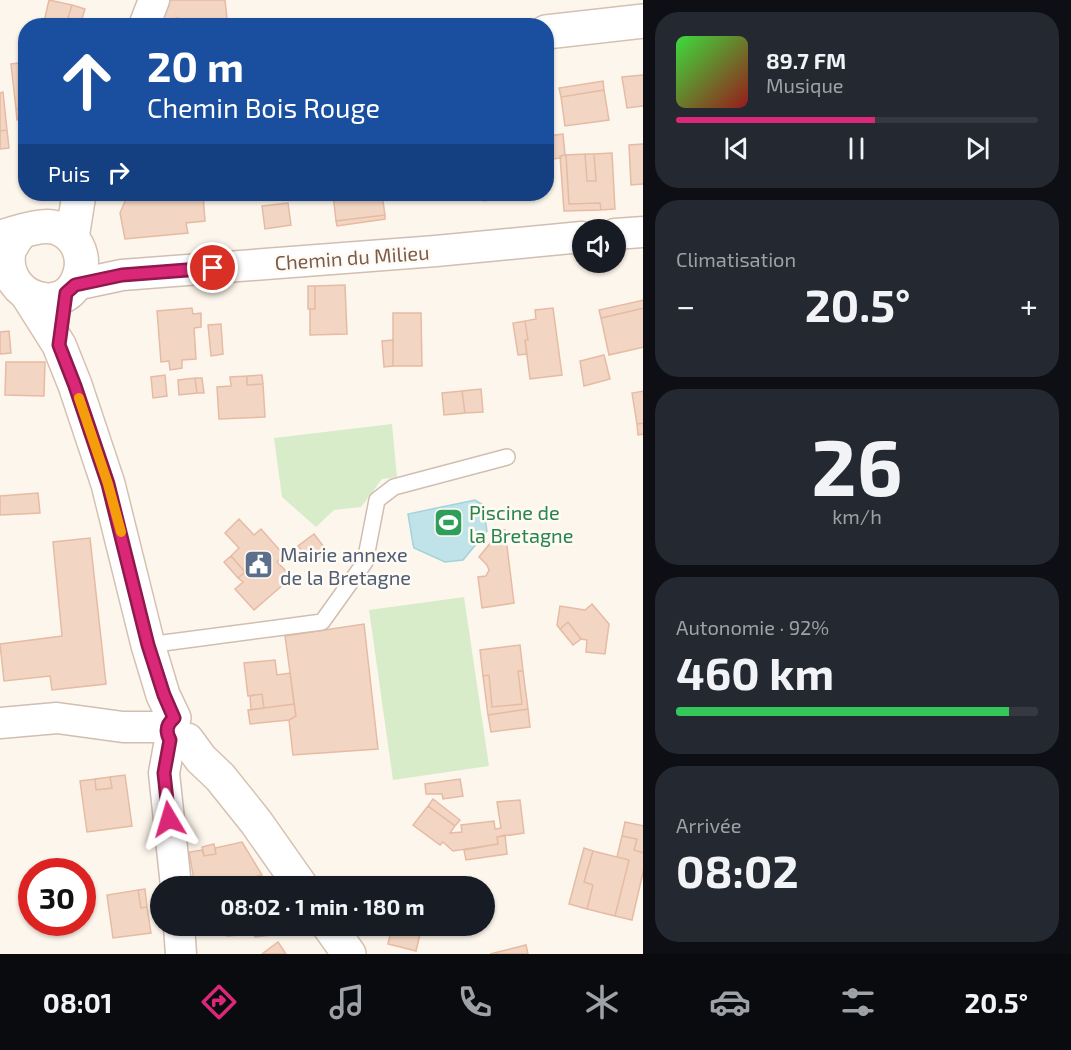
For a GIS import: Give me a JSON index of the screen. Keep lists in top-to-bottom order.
{
  "streets": {
    "street": ["Chemin du Milieu"]
  },
  "places": {
    "sports": ["Piscine de la Bretagne"],
    "public building": ["Mairie annexe de la Bretagne"]
  },
  "page": {
    "turn": ["20 m", "Chemin Bois Rouge"],
    "song": ["89.7 FM", "Musique"],
    "then": "Puis",
    "tile": [
      "Climatisation",
      ["26", "km/h"],
      ["Autonomie · 92%", "460 km"],
      ["Arrivée", "08:02"]
    ],
    "heat": ["−", "20.5°", "+"],
    "limit": "30",
    "trip": "08:02 · 1 min · 180 m",
    "tabs": ["08:01", "20.5°"]
  }
}
